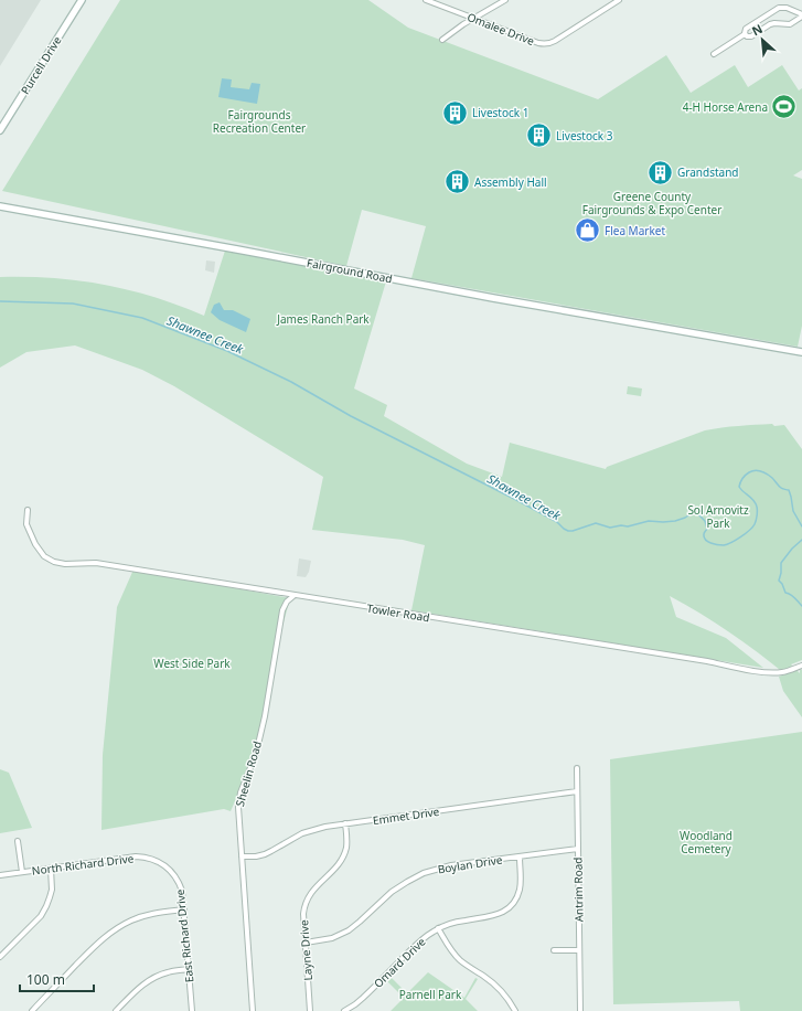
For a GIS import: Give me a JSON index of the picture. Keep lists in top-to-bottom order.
{
  "streets": {
    "street": [
      "Omalee Drive",
      "Purcell Drive",
      "Fairground Road",
      "Towler Road",
      "Sheelin Road",
      "Emmet Drive",
      "North Richard Drive",
      "Boylan Drive",
      "Antrim Road",
      "East Richard Drive",
      "Layne Drive",
      "Omard Drive"
    ]
  },
  "crossings": [
    ["Towler Road", "Sheelin Road"],
    ["Sheelin Road", "Emmet Drive"],
    ["Emmet Drive", "Antrim Road"],
    ["Emmet Drive", "Layne Drive"],
    ["North Richard Drive", "East Richard Drive"],
    ["Boylan Drive", "Antrim Road"],
    ["Boylan Drive", "Layne Drive"],
    ["Boylan Drive", "Omard Drive"]
  ],
  "water": ["Shawnee Creek"],
  "parks": [
    "Fairgrounds Recreation Center",
    "Greene County Fairgrounds & Expo Center",
    "James Ranch Park",
    "Sol Arnovitz Park",
    "West Side Park",
    "Woodland Cemetery",
    "Parnell Park"
  ],
  "places": {
    "sports": ["4-H Horse Arena"],
    "building": [
      "Livestock 1",
      "Livestock 3",
      "Grandstand",
      "Assembly Hall"
    ],
    "shop": ["Flea Market"]
  },
  "scale_bar": "100 m",
  "north": "top left"
}
